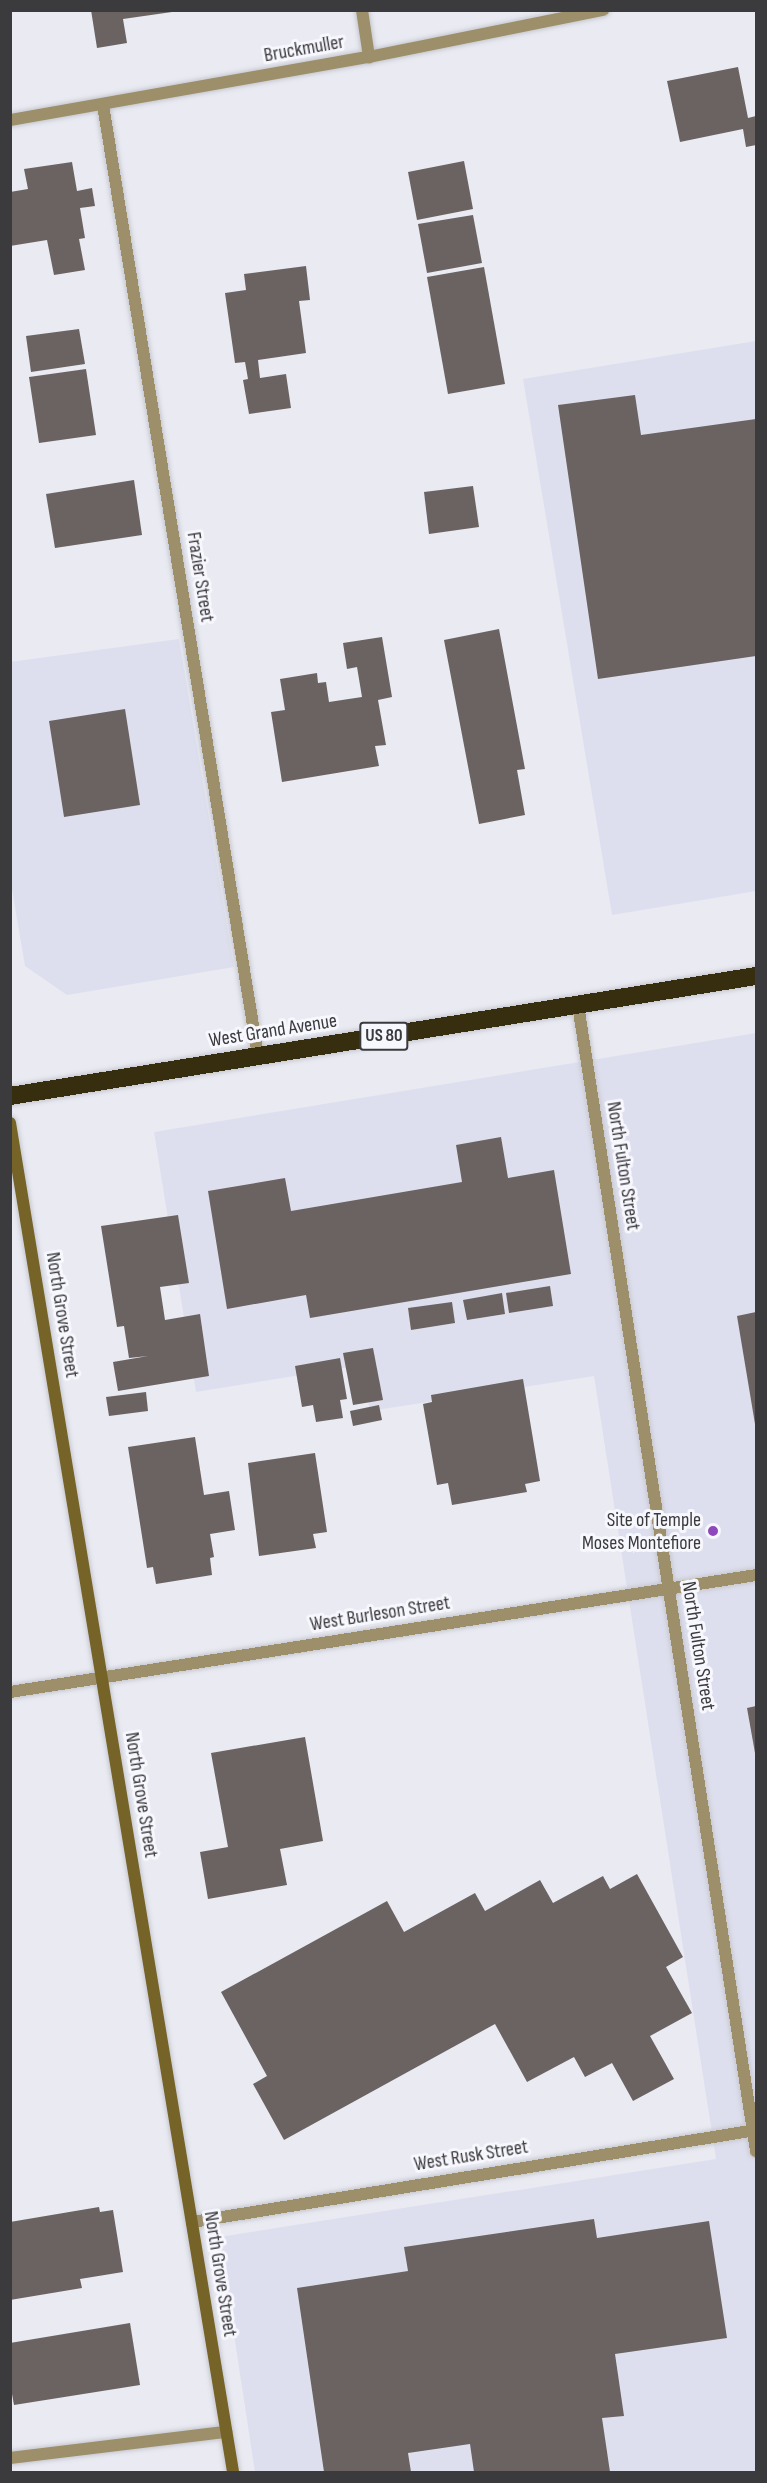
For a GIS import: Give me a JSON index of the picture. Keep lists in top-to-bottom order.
{
  "streets": {
    "highway": ["West Grand Avenue", "US 80"],
    "main road": ["North Grove Street"],
    "street": [
      "Bruckmuller",
      "Frazier Street",
      "North Fulton Street",
      "West Burleson Street",
      "West Rusk Street"
    ]
  },
  "crossings": [
    ["Bruckmuller", "Frazier Street"],
    ["Frazier Street", "West Grand Avenue"],
    ["West Grand Avenue", "North Fulton Street"],
    ["North Fulton Street", "West Burleson Street"],
    ["North Fulton Street", "West Rusk Street"],
    ["North Grove Street", "West Burleson Street"],
    ["North Grove Street", "West Rusk Street"]
  ],
  "places": ["Site of Temple Moses Montefiore"]
}
